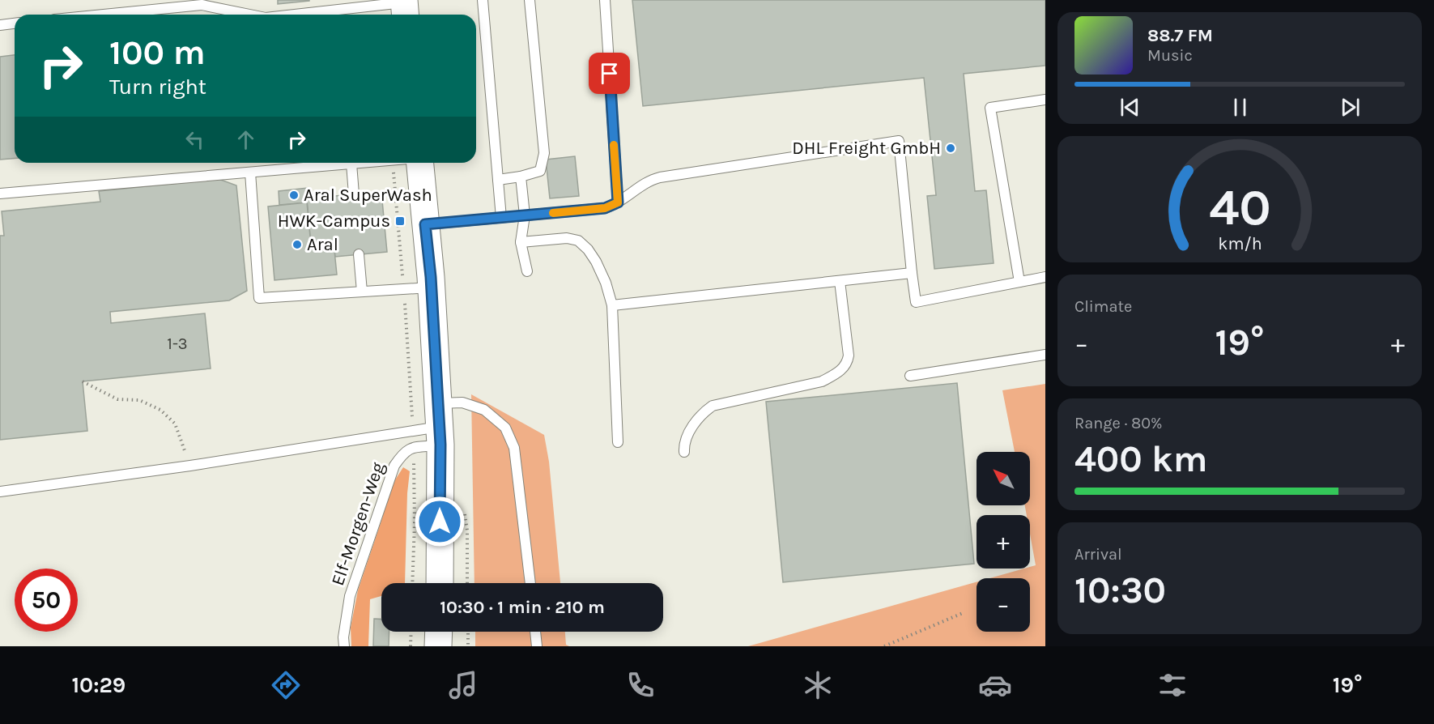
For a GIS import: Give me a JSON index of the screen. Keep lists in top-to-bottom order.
{
  "streets": {
    "lane": ["Elf-Morgen-Weg"]
  },
  "places": {
    "other": ["DHL Freight GmbH", "Aral SuperWash", "Aral"],
    "transit": ["HWK-Campus"]
  },
  "house_numbers": ["1-3"],
  "north": "top left",
  "page": {
    "turn": ["100 m", "Turn right"],
    "song": ["88.7 FM", "Music"],
    "tile": [
      "Climate",
      ["Range · 80%", "400 km"],
      ["Arrival", "10:30"]
    ],
    "heat": ["−", "19°", "+"],
    "map_buttons": ["+", "−"],
    "limit": "50",
    "trip": "10:30 · 1 min · 210 m",
    "tabs": ["10:29", "19°"],
    "gauge": ["40", "km/h"]
  }
}
